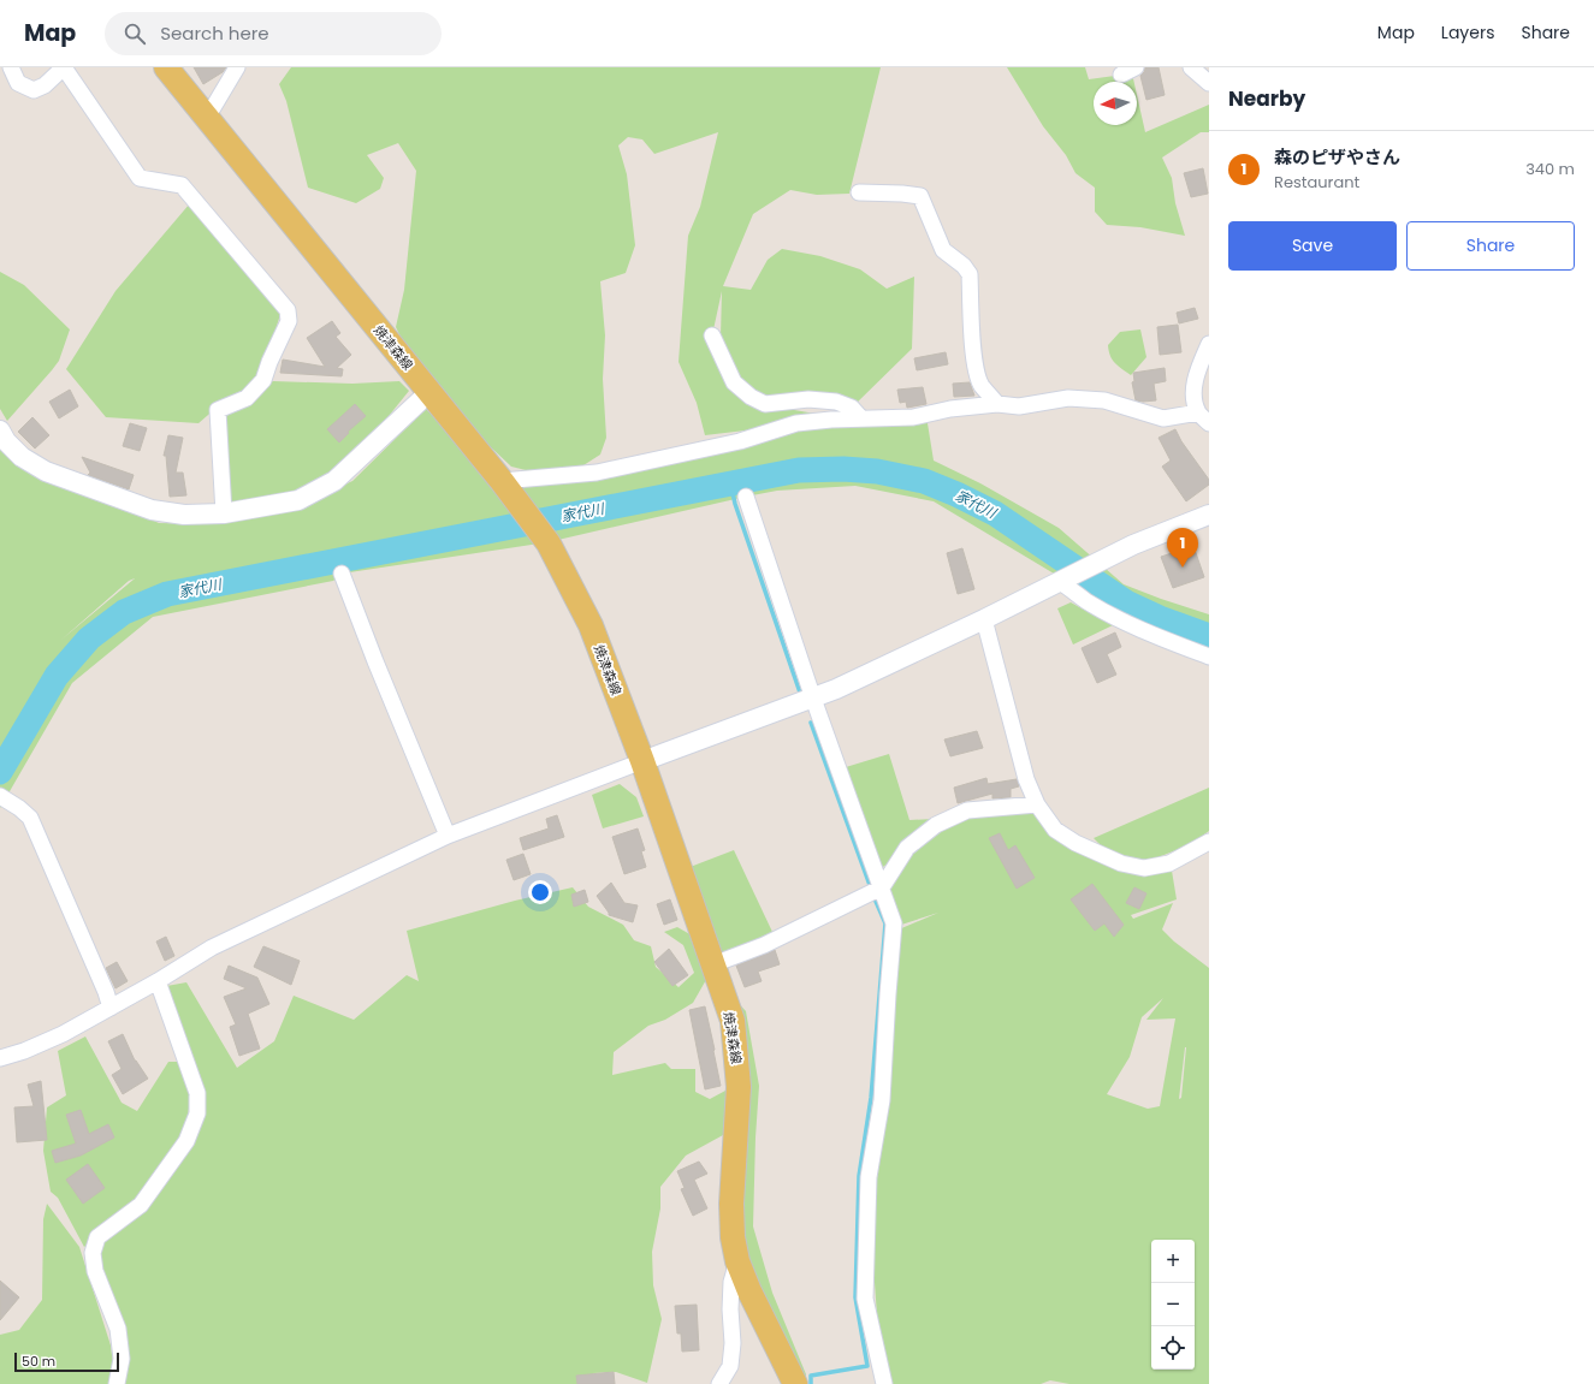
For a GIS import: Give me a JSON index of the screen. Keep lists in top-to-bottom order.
{
  "streets": {
    "main road": ["焼津森線"]
  },
  "water": ["家代川"],
  "scale_bar": "50 m",
  "north": "left",
  "page": {
    "header": "Map",
    "search": "Search here",
    "nav": ["Map", "Layers", "Share"],
    "heading": "Nearby",
    "list": [
      {
        "mark": "1",
        "name": "森のピザやさん",
        "note": "Restaurant",
        "value": "340 m"
      }
    ],
    "buttons": ["Save", "Share"],
    "pins": "1",
    "map_buttons": ["+", "−"],
    "scale": "50 m"
  }
}
